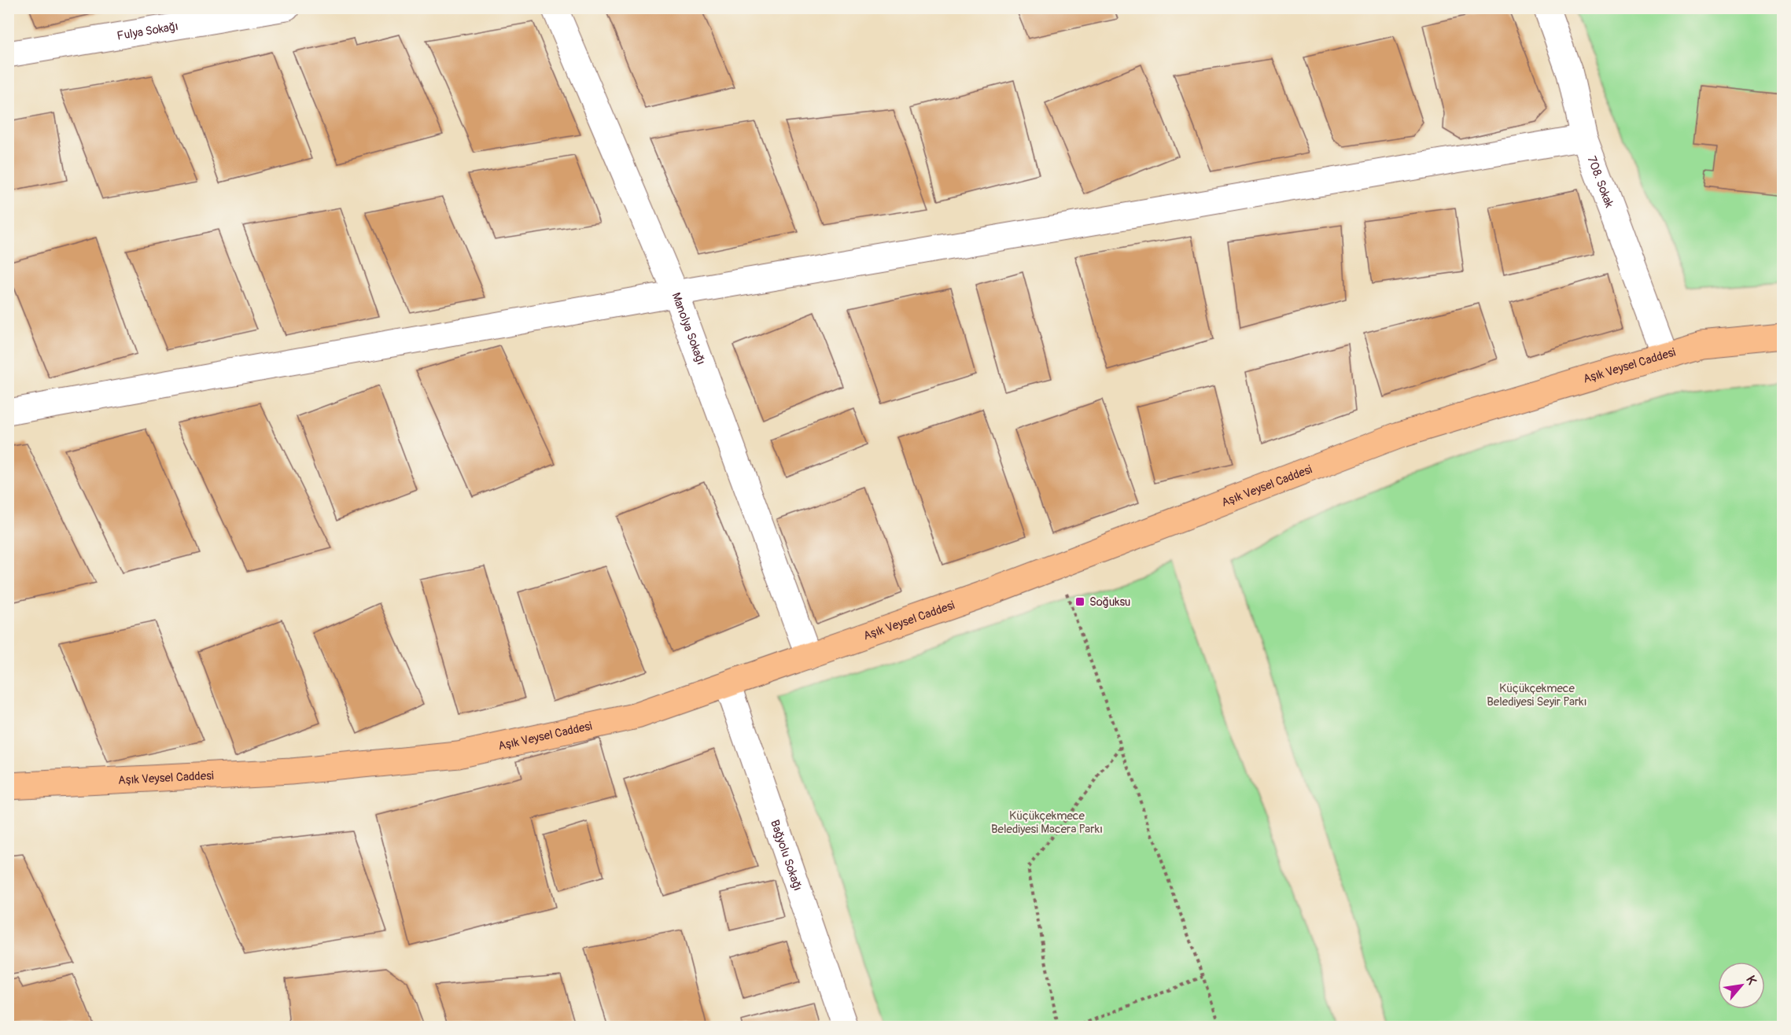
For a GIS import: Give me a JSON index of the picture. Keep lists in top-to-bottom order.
{
  "streets": {
    "main road": ["Aşık Veysel Caddesi"],
    "street": [
      "Fulya Sokağı",
      "708. Sokak",
      "Manolya Sokağı",
      "Bağyolu Sokağı"
    ]
  },
  "crossings": [
    ["708. Sokak", "Aşık Veysel Caddesi"],
    ["Manolya Sokağı", "Aşık Veysel Caddesi"],
    ["Aşık Veysel Caddesi", "Bağyolu Sokağı"]
  ],
  "parks": ["Küçükçekmece Belediyesi Seyir Parkı", "Küçükçekmece Belediyesi Macera Parkı"],
  "places": {
    "transit": ["Soğuksu"]
  },
  "north": "top right"
}
